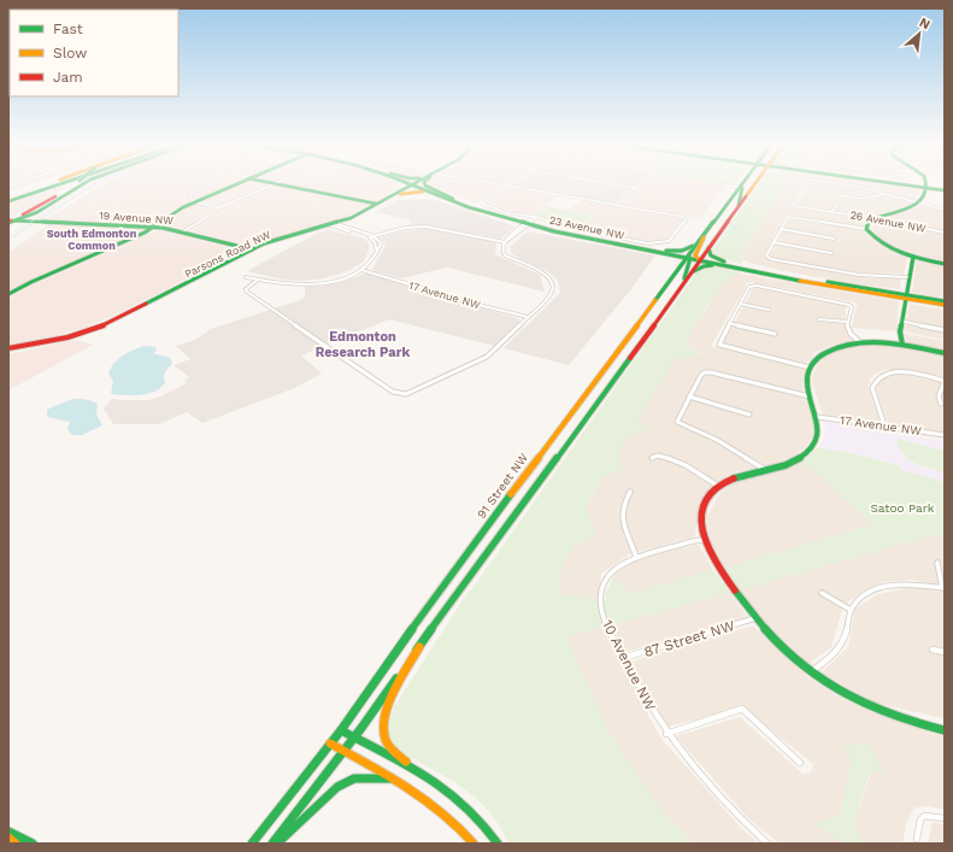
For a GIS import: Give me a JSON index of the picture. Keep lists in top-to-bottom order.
{
  "streets": {
    "main road": [
      "19 Avenue NW",
      "23 Avenue NW",
      "Parsons Road NW",
      "91 Street NW"
    ],
    "street": [
      "26 Avenue NW",
      "17 Avenue NW",
      "87 Street NW",
      "10 Avenue NW"
    ]
  },
  "crossings": [
    ["19 Avenue NW", "Parsons Road NW"],
    ["23 Avenue NW", "Parsons Road NW"],
    ["23 Avenue NW", "91 Street NW"],
    ["87 Street NW", "10 Avenue NW"]
  ],
  "districts": ["South Edmonton Common", "Edmonton Research Park"],
  "parks": ["Satoo Park"],
  "legend": ["Fast", "Slow", "Jam"],
  "north": "top right"
}
